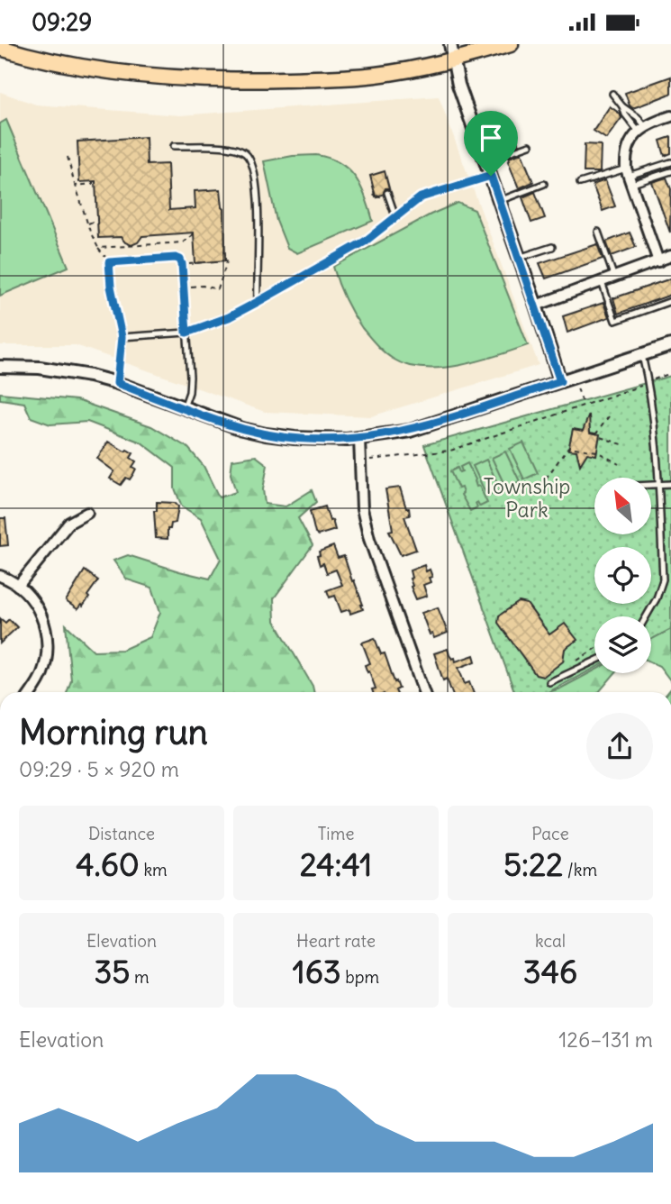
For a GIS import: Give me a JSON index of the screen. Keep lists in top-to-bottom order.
{
  "parks": ["Township Park"],
  "north": "top left",
  "page": {
    "status": "09:29",
    "heading": ["Morning run", "09:29 · 5 × 920 m"],
    "stats": [
      ["Distance", "4.60 km"],
      ["Time", "24:41"],
      ["Pace", "5:22 /km"],
      ["Elevation", "35 m"],
      ["Heart rate", "163 bpm"],
      ["kcal", "346"]
    ],
    "chart": ["Elevation", "126–131 m"]
  }
}
